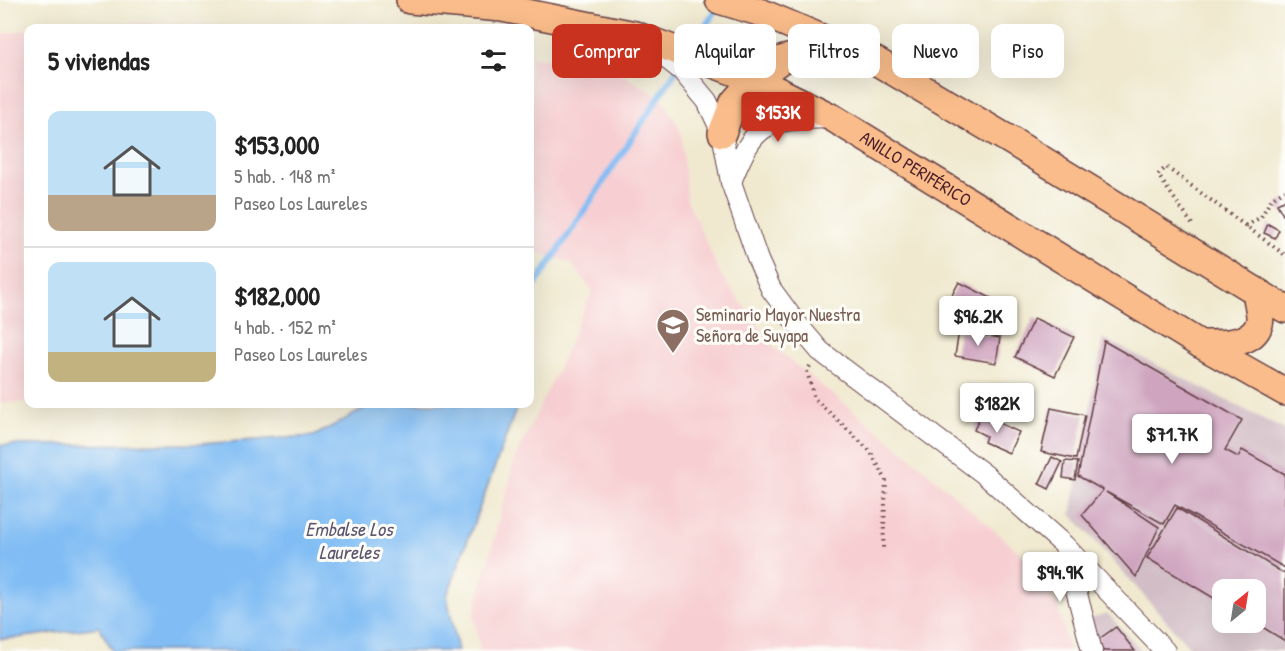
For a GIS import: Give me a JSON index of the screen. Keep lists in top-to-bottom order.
{
  "streets": {
    "highway": ["ANILLO PERIFÉRICO"]
  },
  "water": ["Embalse Los Laureles"],
  "places": {
    "school or university": ["Seminario Mayor Nuestra Señora de Suyapa"]
  },
  "north": "top right",
  "page": {
    "chip": [
      "Comprar",
      "Alquilar",
      "Filtros",
      "Nuevo",
      "Piso"
    ],
    "heading": "5 viviendas",
    "price": [
      "$153K",
      "$96.2K",
      "$182K",
      "$71.7K",
      "$94.9K"
    ],
    "list": [
      {
        "name": "$153,000",
        "note": "5 hab. · 148 m² · Paseo Los Laureles"
      },
      {
        "name": "$182,000",
        "note": "4 hab. · 152 m² · Paseo Los Laureles"
      }
    ]
  }
}
